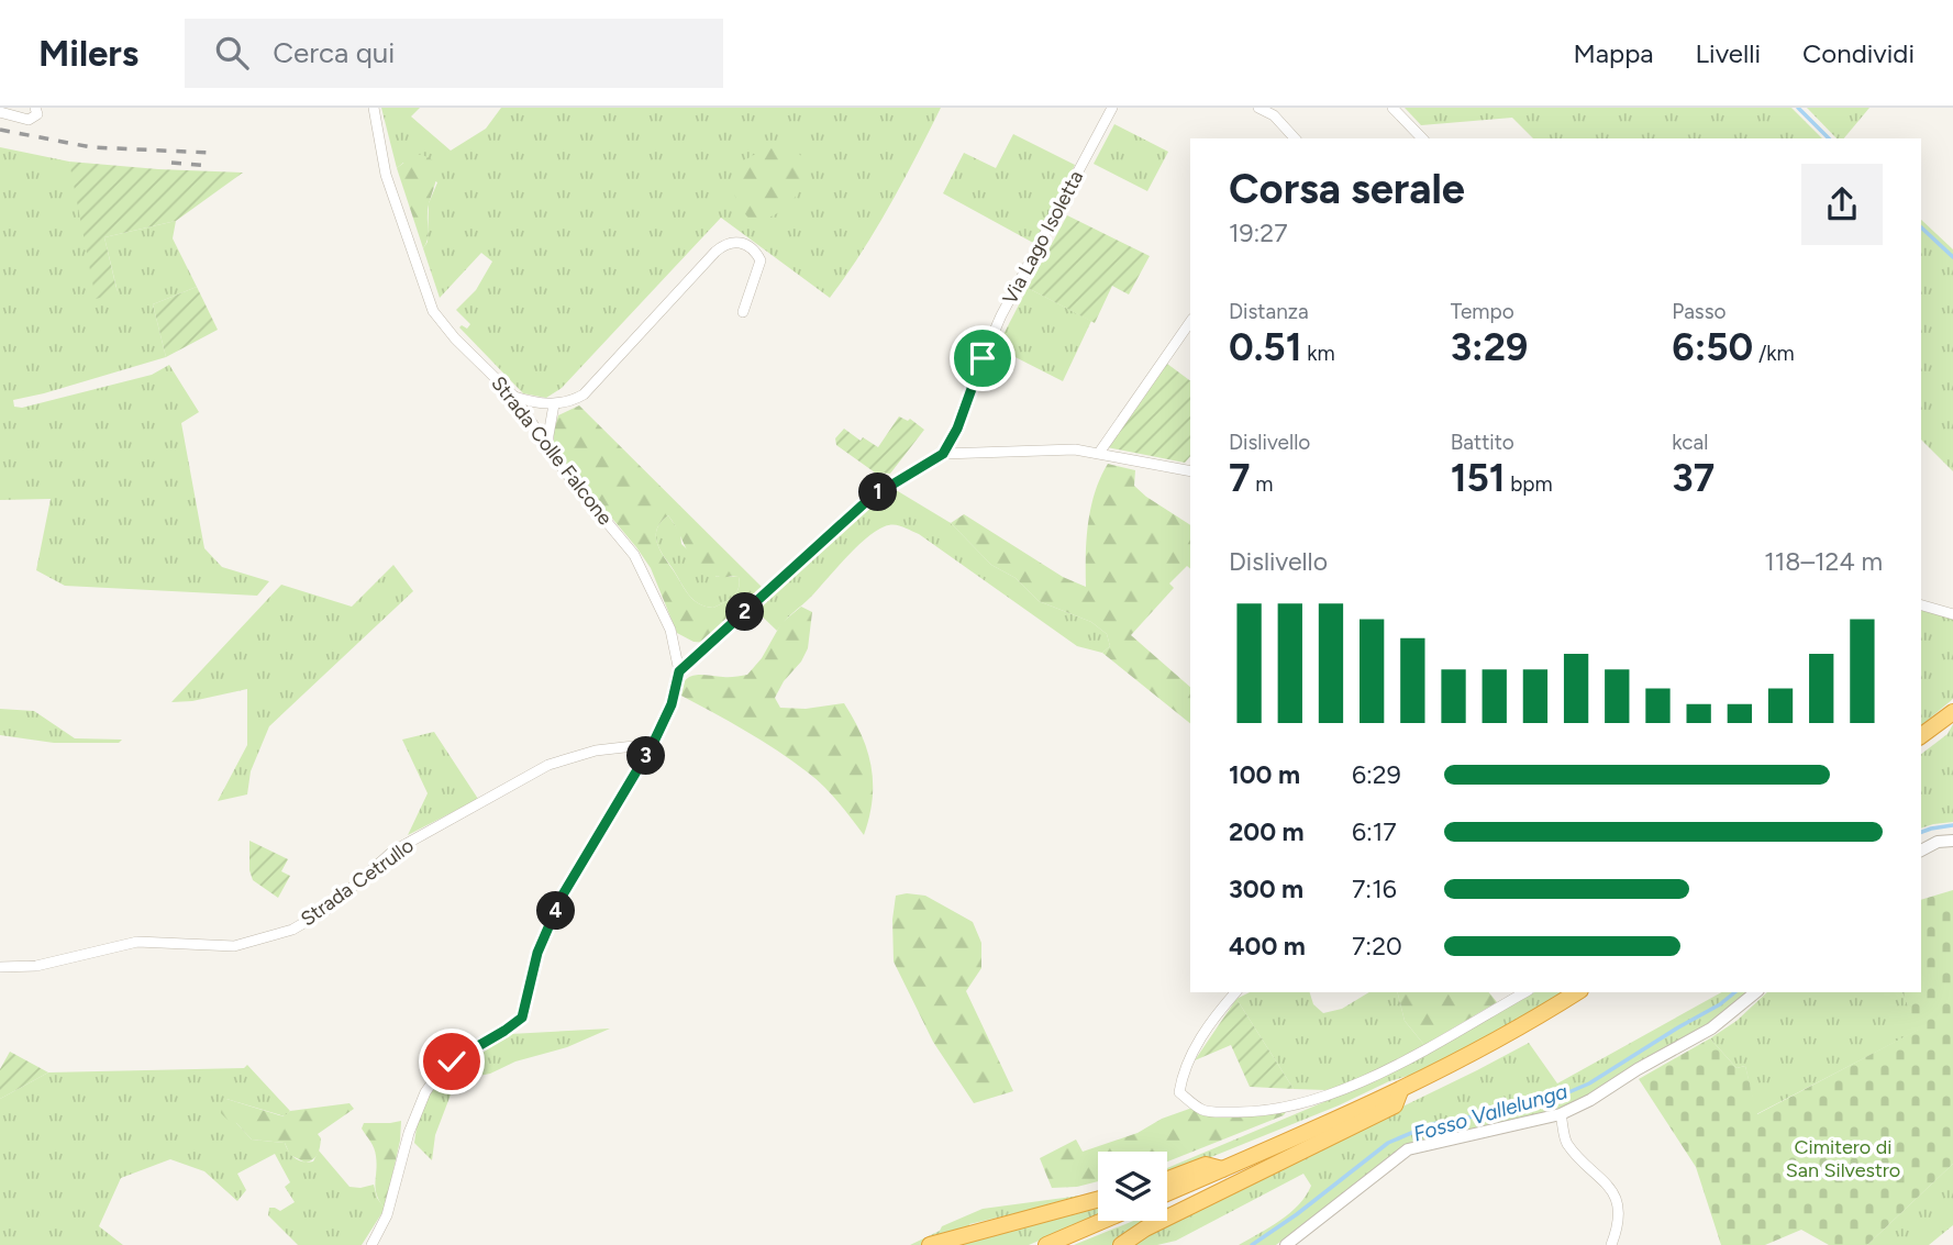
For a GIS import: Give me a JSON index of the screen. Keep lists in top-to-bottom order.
{
  "streets": {
    "street": ["Via Lago Isoletta", "Strada Colle Falcone", "Strada Cetrullo"]
  },
  "water": ["Fosso Vallelunga"],
  "parks": ["Cimitero di San Silvestro"],
  "page": {
    "header": "Milers",
    "search": "Cerca qui",
    "nav": ["Mappa", "Livelli", "Condividi"],
    "heading": ["Corsa serale", "19:27"],
    "stats": [
      ["Distanza", "0.51 km"],
      ["Tempo", "3:29"],
      ["Passo", "6:50 /km"],
      ["Dislivello", "7 m"],
      ["Battito", "151 bpm"],
      ["kcal", "37"]
    ],
    "pins": [
      "1",
      "2",
      "3",
      "4"
    ],
    "chart": ["Dislivello", "118–124 m"],
    "list": [
      {
        "name": "100 m",
        "note": "6:29"
      },
      {
        "name": "200 m",
        "note": "6:17"
      },
      {
        "name": "300 m",
        "note": "7:16"
      },
      {
        "name": "400 m",
        "note": "7:20"
      }
    ]
  }
}
